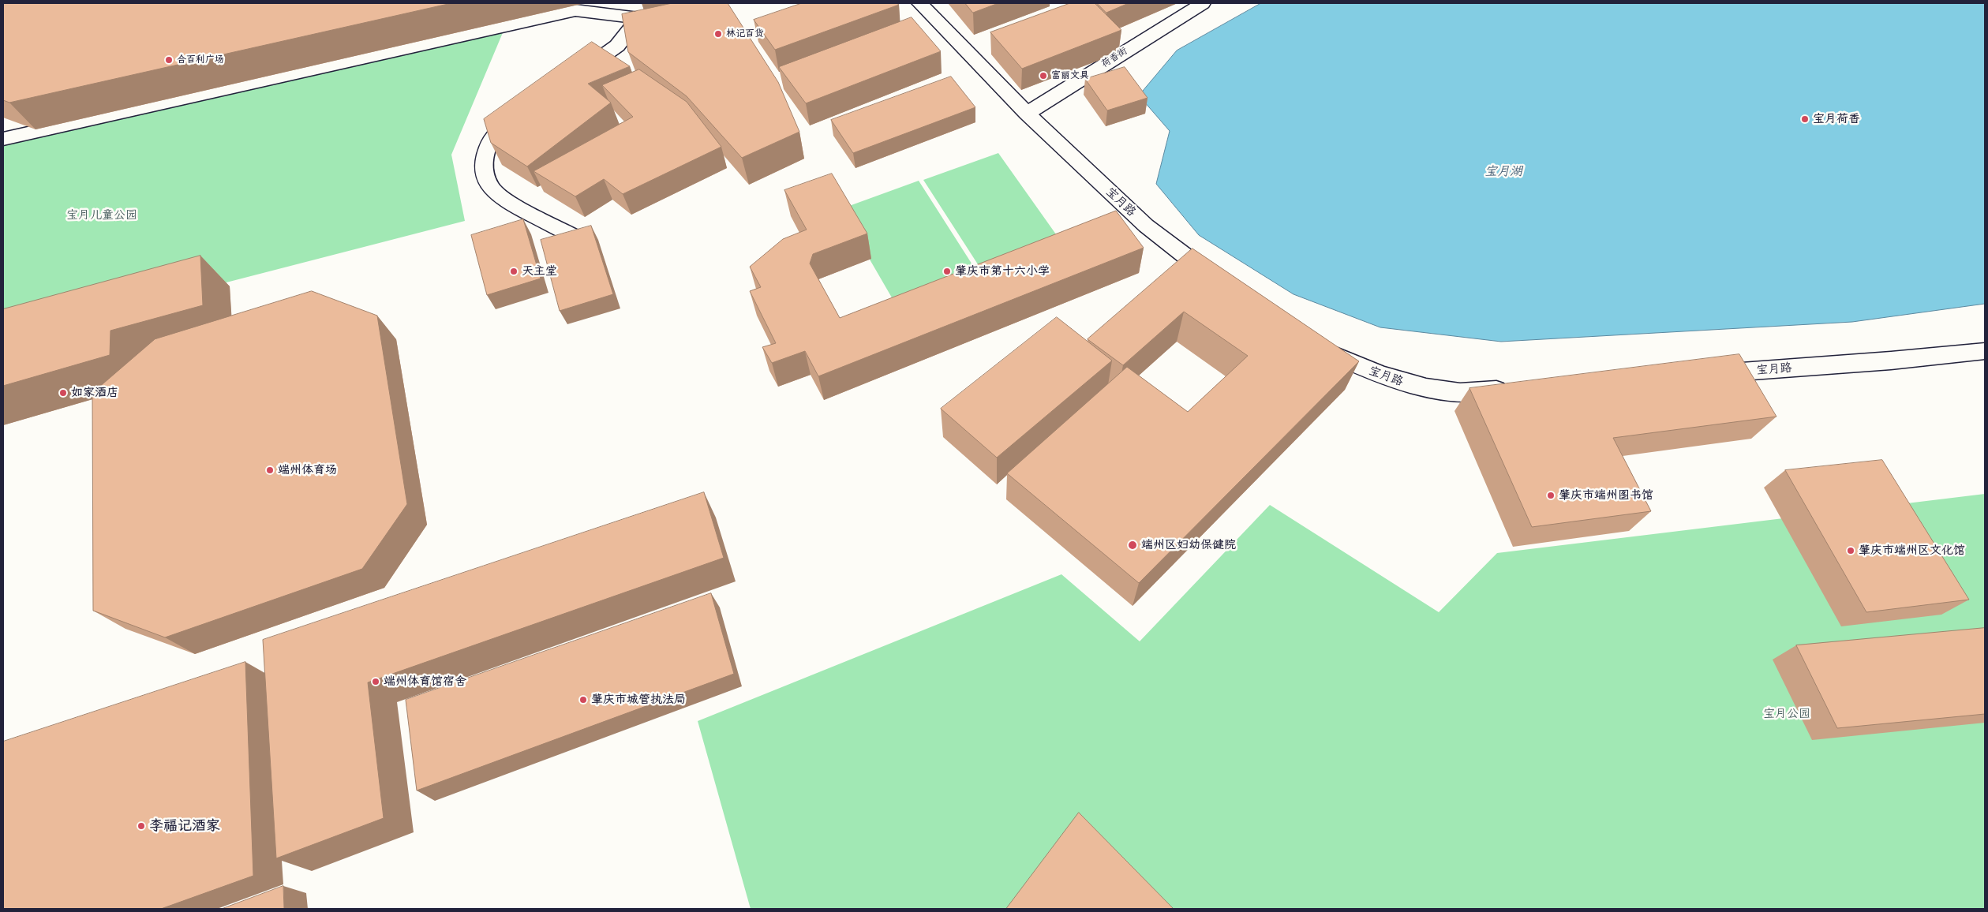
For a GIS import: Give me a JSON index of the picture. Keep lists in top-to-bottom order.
{
  "streets": {
    "street": ["荷香街", "宝月路"]
  },
  "crossings": [
    ["荷香街", "宝月路"]
  ],
  "water": ["宝月湖"],
  "parks": ["宝月儿童公园", "宝月公园"],
  "places": [
    "林记百货",
    "合百利广场",
    "富丽文具",
    "宝月荷香",
    "天主堂",
    "肇庆市第十六小学",
    "如家酒店",
    "端州体育场",
    "肇庆市端州图书馆",
    "端州区妇幼保健院",
    "肇庆市端州区文化馆",
    "端州体育馆宿舍",
    "肇庆市城管执法局",
    "李福记酒家"
  ]
}
